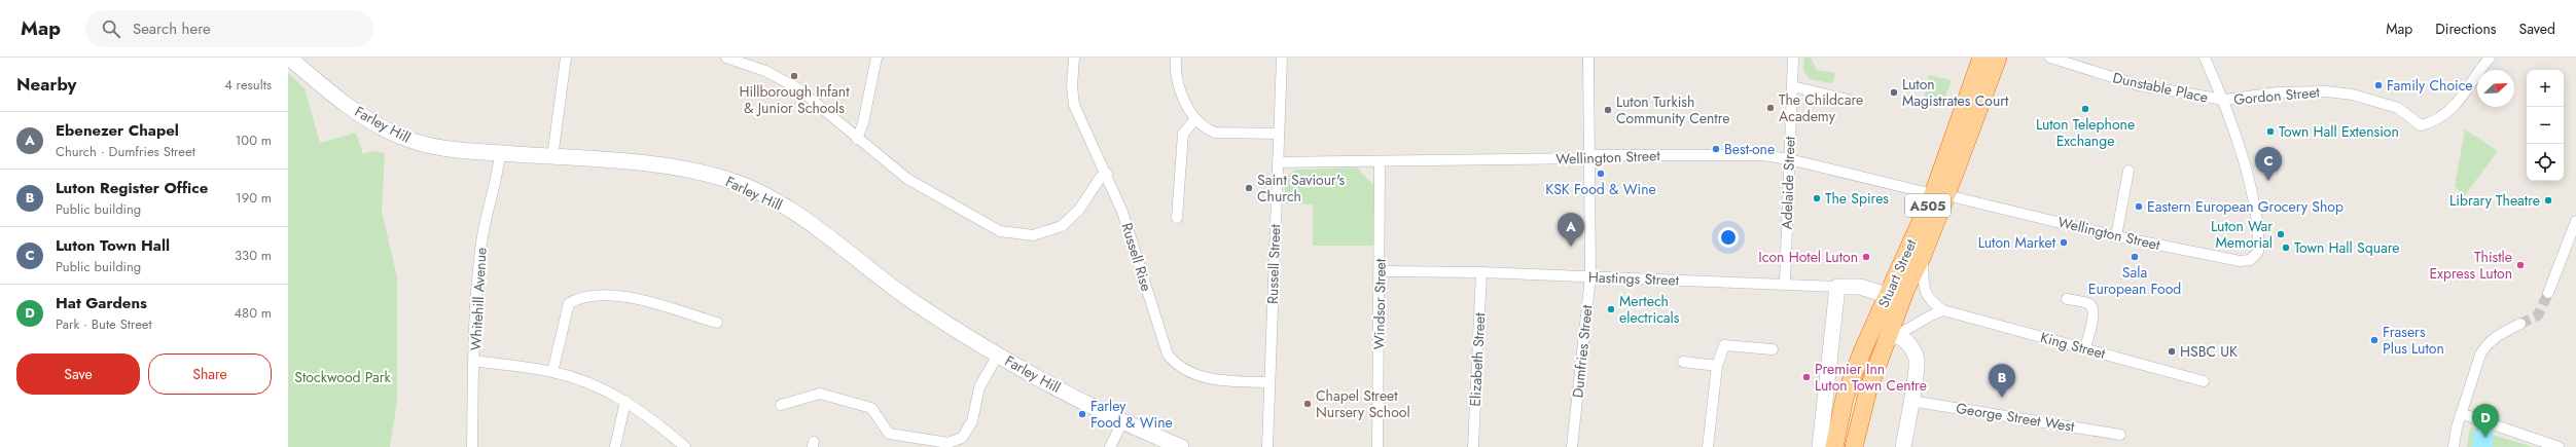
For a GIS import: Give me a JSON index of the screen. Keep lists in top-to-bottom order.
{
  "streets": {
    "highway": ["A505", "Stuart Street"],
    "main road": ["Farley Hill", "Hastings Street"],
    "street": [
      "Dunstable Place",
      "Gordon Street",
      "Wellington Street",
      "Adelaide Street",
      "Russell Rise",
      "Russell Street",
      "Whitehill Avenue",
      "Windsor Street",
      "King Street",
      "Dumfries Street",
      "Elizabeth Street",
      "George Street West"
    ]
  },
  "crossings": [
    ["Dunstable Place", "Gordon Street"],
    ["Dunstable Place", "Wellington Street"],
    ["Gordon Street", "Wellington Street"],
    ["Farley Hill", "Whitehill Avenue"],
    ["Wellington Street", "Adelaide Street"],
    ["Wellington Street", "Russell Street"],
    ["Wellington Street", "Stuart Street"],
    ["Wellington Street", "Windsor Street"],
    ["Wellington Street", "Dumfries Street"],
    ["Adelaide Street", "Hastings Street"],
    ["A505", "Stuart Street"],
    ["Russell Rise", "Russell Street"],
    ["Stuart Street", "Hastings Street"],
    ["Hastings Street", "Windsor Street"],
    ["Hastings Street", "Dumfries Street"],
    ["Hastings Street", "Elizabeth Street"]
  ],
  "parks": ["Stockwood Park"],
  "places": [
    "Hillborough Infant & Junior Schools",
    "Family Choice",
    "Luton Magistrates Court",
    "The Childcare Academy",
    "Luton Telephone Exchange",
    "Luton Turkish Community Centre",
    "Town Hall Extension",
    "Best-one",
    "KSK Food & Wine",
    "Saint Saviour's Church",
    "The Spires",
    "Library Theatre",
    "Eastern European Grocery Shop",
    "Luton War Memorial",
    "Luton Market",
    "Town Hall Square",
    "Icon Hotel Luton",
    "Sala European Food",
    "Thistle Express Luton",
    "Mertech electricals",
    "Frasers Plus Luton",
    "HSBC UK",
    "Premier Inn Luton Town Centre",
    "Chapel Street Nursery School",
    "Farley Food & Wine"
  ],
  "north": "top right",
  "page": {
    "header": "Map",
    "search": "Search here",
    "nav": ["Map", "Directions", "Saved"],
    "heading": ["Nearby", "4 results"],
    "map_buttons": ["+", "−"],
    "list": [
      {
        "mark": "A",
        "name": "Ebenezer Chapel",
        "note": "Church · Dumfries Street",
        "value": "100 m"
      },
      {
        "mark": "B",
        "name": "Luton Register Office",
        "note": "Public building",
        "value": "190 m"
      },
      {
        "mark": "C",
        "name": "Luton Town Hall",
        "note": "Public building",
        "value": "330 m"
      },
      {
        "mark": "D",
        "name": "Hat Gardens",
        "note": "Park · Bute Street",
        "value": "480 m"
      }
    ],
    "pins": [
      "C",
      "A",
      "B",
      "D"
    ],
    "buttons": ["Save", "Share"]
  }
}
